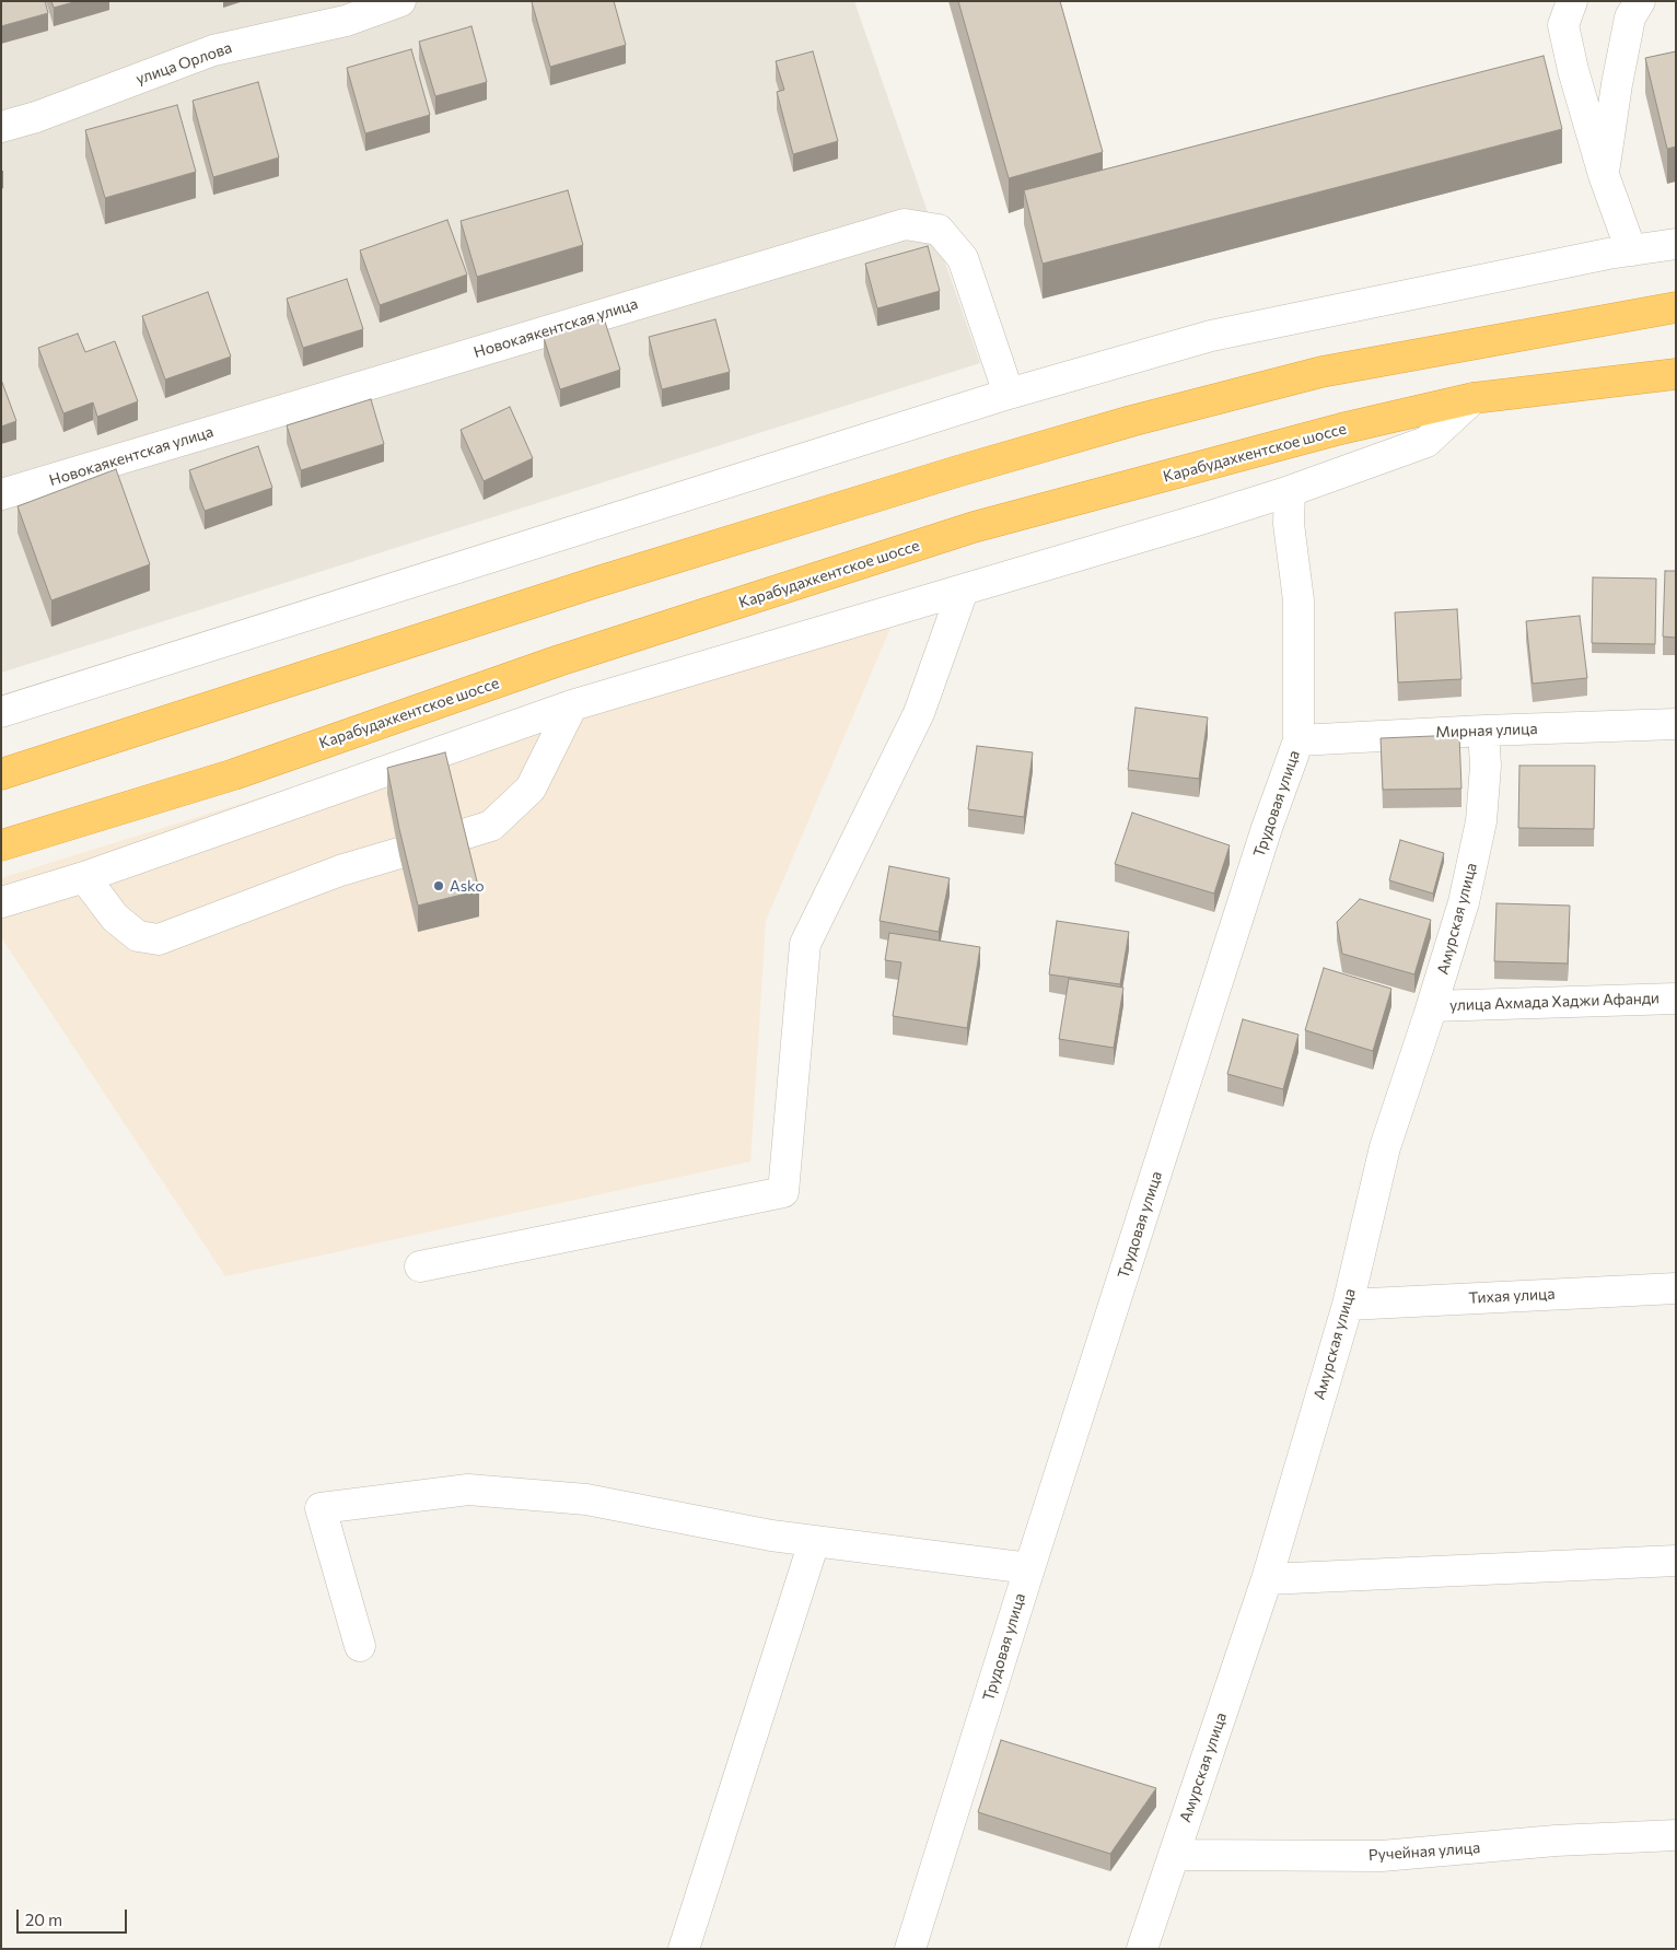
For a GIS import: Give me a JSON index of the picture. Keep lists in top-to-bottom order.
{
  "streets": {
    "highway": ["Карабудахкентское шоссе"],
    "street": [
      "улица Орлова",
      "Новокаякентская улица",
      "Мирная улица",
      "Трудовая улица",
      "Амурская улица",
      "улица Ахмада Хаджи Афанди",
      "Тихая улица",
      "Ручейная улица"
    ]
  },
  "crossings": [
    ["Мирная улица", "Трудовая улица"],
    ["Мирная улица", "Амурская улица"],
    ["Амурская улица", "улица Ахмада Хаджи Афанди"],
    ["Амурская улица", "Тихая улица"],
    ["Амурская улица", "Ручейная улица"]
  ],
  "places": ["Asko"],
  "scale_bar": "20 m"
}
